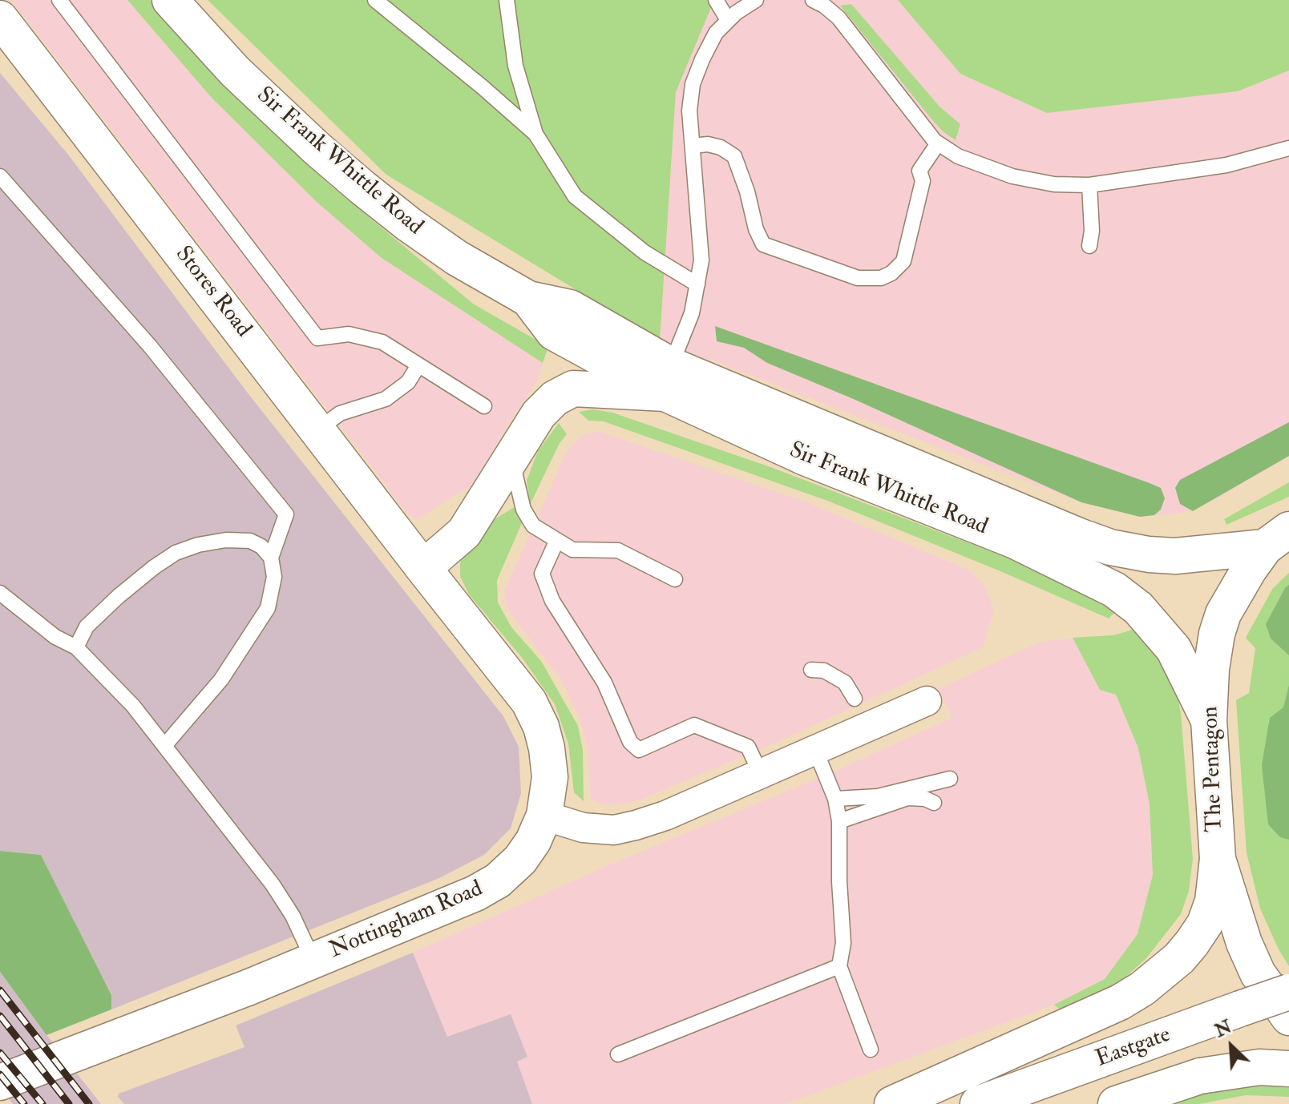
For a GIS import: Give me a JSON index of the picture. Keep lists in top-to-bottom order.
{
  "streets": {
    "main road": [
      "Sir Frank Whittle Road",
      "Stores Road",
      "The Pentagon",
      "Nottingham Road",
      "Eastgate"
    ]
  },
  "crossings": [
    ["Sir Frank Whittle Road", "The Pentagon"],
    ["Stores Road", "Nottingham Road"]
  ],
  "north": "top left"
}
